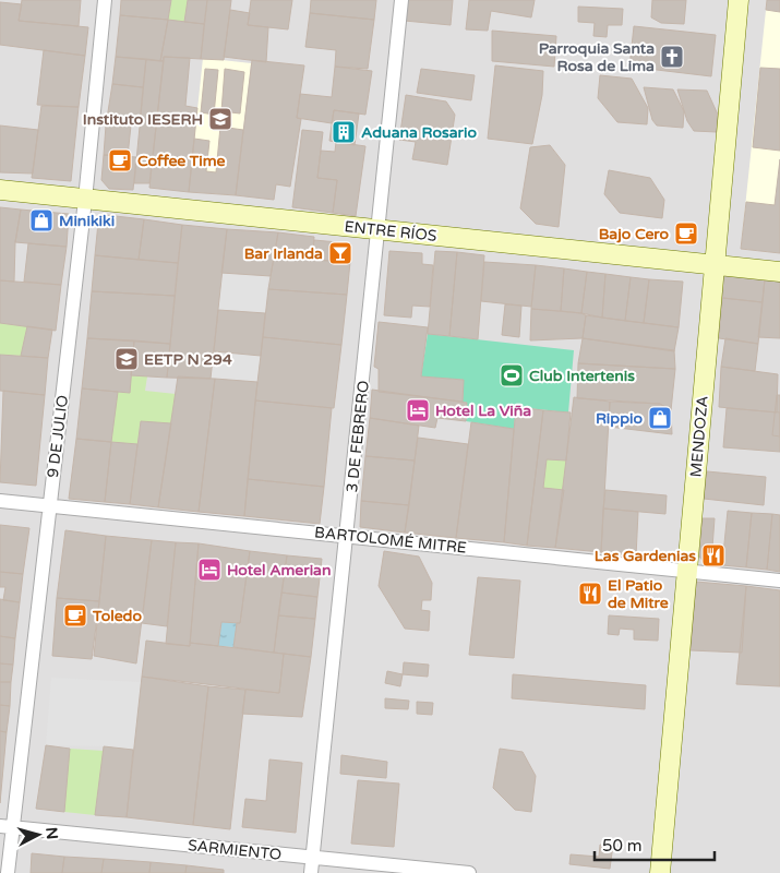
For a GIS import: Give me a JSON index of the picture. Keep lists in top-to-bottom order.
{
  "streets": {
    "main road": ["ENTRE RÍOS", "MENDOZA"],
    "street": [
      "9 DE JULIO",
      "3 DE FEBRERO",
      "BARTOLOMÉ MITRE",
      "SARMIENTO"
    ]
  },
  "crossings": [
    ["ENTRE RÍOS", "9 DE JULIO"],
    ["ENTRE RÍOS", "3 DE FEBRERO"],
    ["ENTRE RÍOS", "MENDOZA"],
    ["9 DE JULIO", "BARTOLOMÉ MITRE"],
    ["9 DE JULIO", "SARMIENTO"],
    ["3 DE FEBRERO", "BARTOLOMÉ MITRE"],
    ["3 DE FEBRERO", "SARMIENTO"],
    ["MENDOZA", "BARTOLOMÉ MITRE"]
  ],
  "places": {
    "church": ["Parroquia Santa Rosa de Lima"],
    "school or university": ["Instituto IESERH", "EETP N 294"],
    "building": ["Aduana Rosario"],
    "cafe": ["Coffee Time", "Bajo Cero", "Toledo"],
    "shop": ["Minikiki", "Rippio"],
    "bar": ["Bar Irlanda"],
    "sports": ["Club Intertenis"],
    "hotel": ["Hotel La Viña", "Hotel Amerian"],
    "restaurant": ["Las Gardenias", "El Patio de Mitre"]
  },
  "scale_bar": "50 m",
  "north": "right"
}
